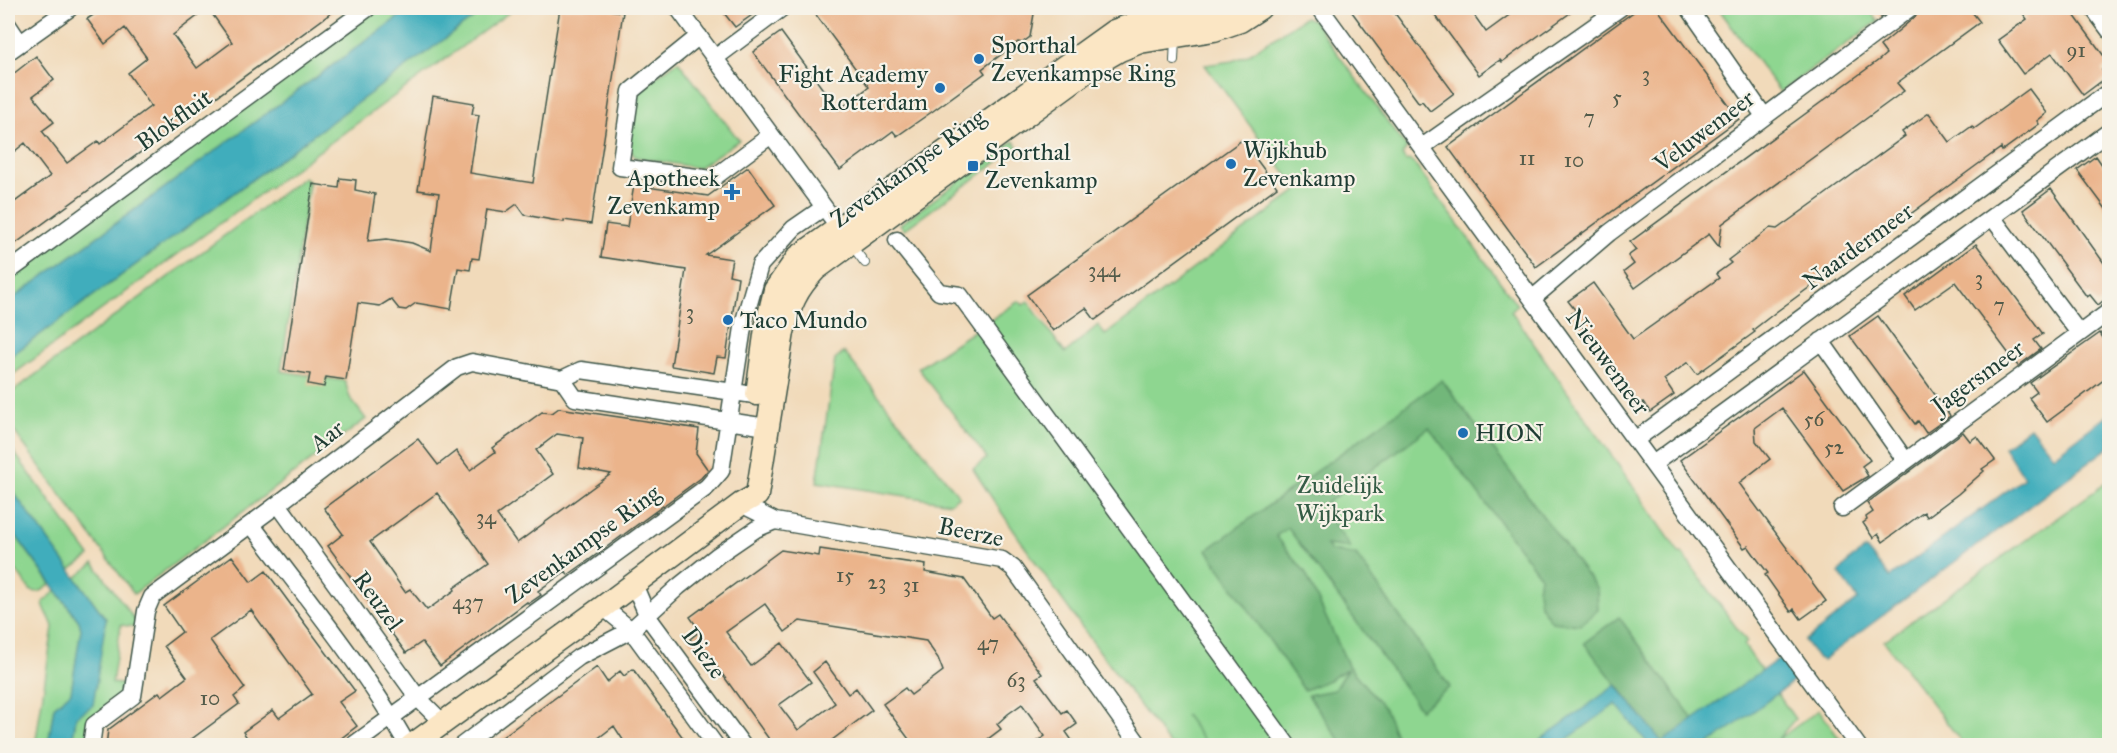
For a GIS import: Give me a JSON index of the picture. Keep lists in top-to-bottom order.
{
  "streets": {
    "main road": ["Zevenkampse Ring"],
    "street": [
      "Blokfluit",
      "Veluwemeer",
      "Naardermeer",
      "Nieuwemeer",
      "Jagersmeer",
      "Aar",
      "Beerze",
      "Reuzel",
      "Dieze"
    ]
  },
  "crossings": [
    ["Veluwemeer", "Nieuwemeer"],
    ["Zevenkampse Ring", "Aar"],
    ["Zevenkampse Ring", "Beerze"],
    ["Zevenkampse Ring", "Reuzel"],
    ["Naardermeer", "Nieuwemeer"],
    ["Aar", "Reuzel"]
  ],
  "parks": ["Zuidelijk Wijkpark"],
  "places": {
    "other": [
      "Sporthal Zevenkampse Ring",
      "Fight Academy Rotterdam",
      "Wijkhub Zevenkamp",
      "Taco Mundo",
      "HION"
    ],
    "transit": ["Sporthal Zevenkamp"],
    "health": ["Apotheek Zevenkamp"]
  },
  "house_numbers": [
    "91",
    "3",
    "5",
    "7",
    "11",
    "10",
    "344",
    "3",
    "7",
    "3",
    "56",
    "52",
    "34",
    "15",
    "23",
    "31",
    "437",
    "47",
    "63",
    "10"
  ]
}
